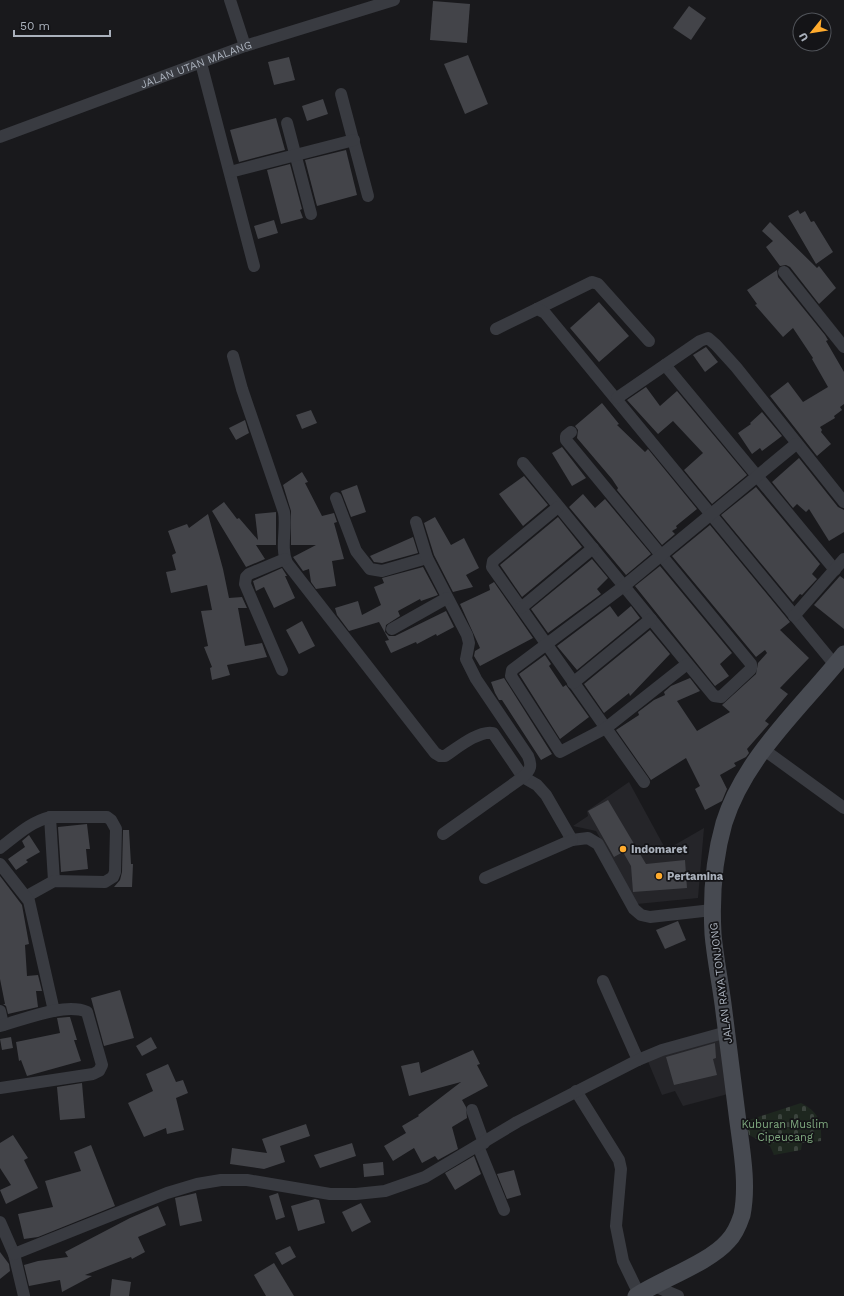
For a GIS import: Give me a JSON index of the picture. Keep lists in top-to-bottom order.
{
  "streets": {
    "main road": ["JALAN RAYA TONJONG"],
    "street": ["JALAN UTAN MALANG"]
  },
  "parks": ["Kuburan Muslim Cipeucang"],
  "places": ["Indomaret", "Pertamina"],
  "scale_bar": "50 m",
  "north": "bottom left"
}
